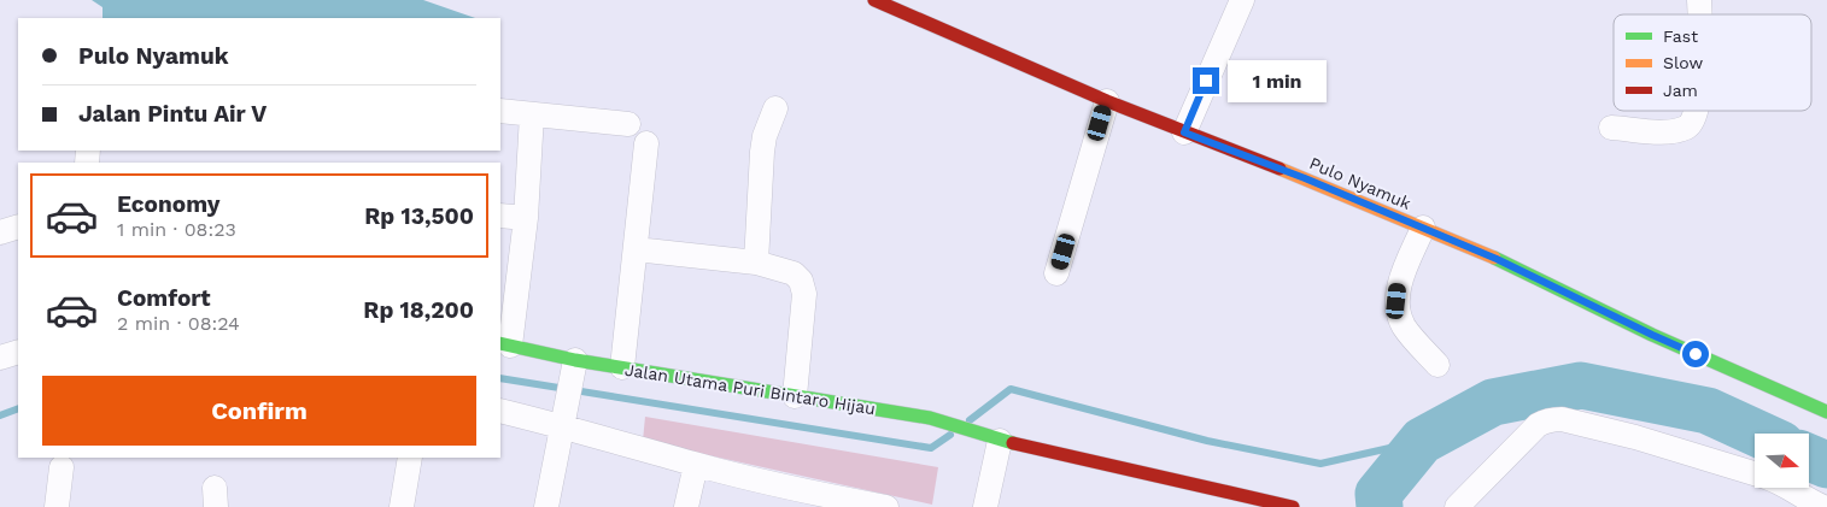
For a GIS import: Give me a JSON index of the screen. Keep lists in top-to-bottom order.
{
  "streets": {
    "street": ["Pulo Nyamuk", "Jalan Utama Puri Bintaro Hijau"]
  },
  "legend": ["Fast", "Slow", "Jam"],
  "north": "right",
  "page": {
    "banner": ["Pulo Nyamuk", "Jalan Pintu Air V"],
    "bubble": "1 min",
    "list": [
      {
        "name": "Economy",
        "note": "1 min · 08:23",
        "value": "Rp 13,500"
      },
      {
        "name": "Comfort",
        "note": "2 min · 08:24",
        "value": "Rp 18,200"
      }
    ],
    "buttons": "Confirm"
  }
}
